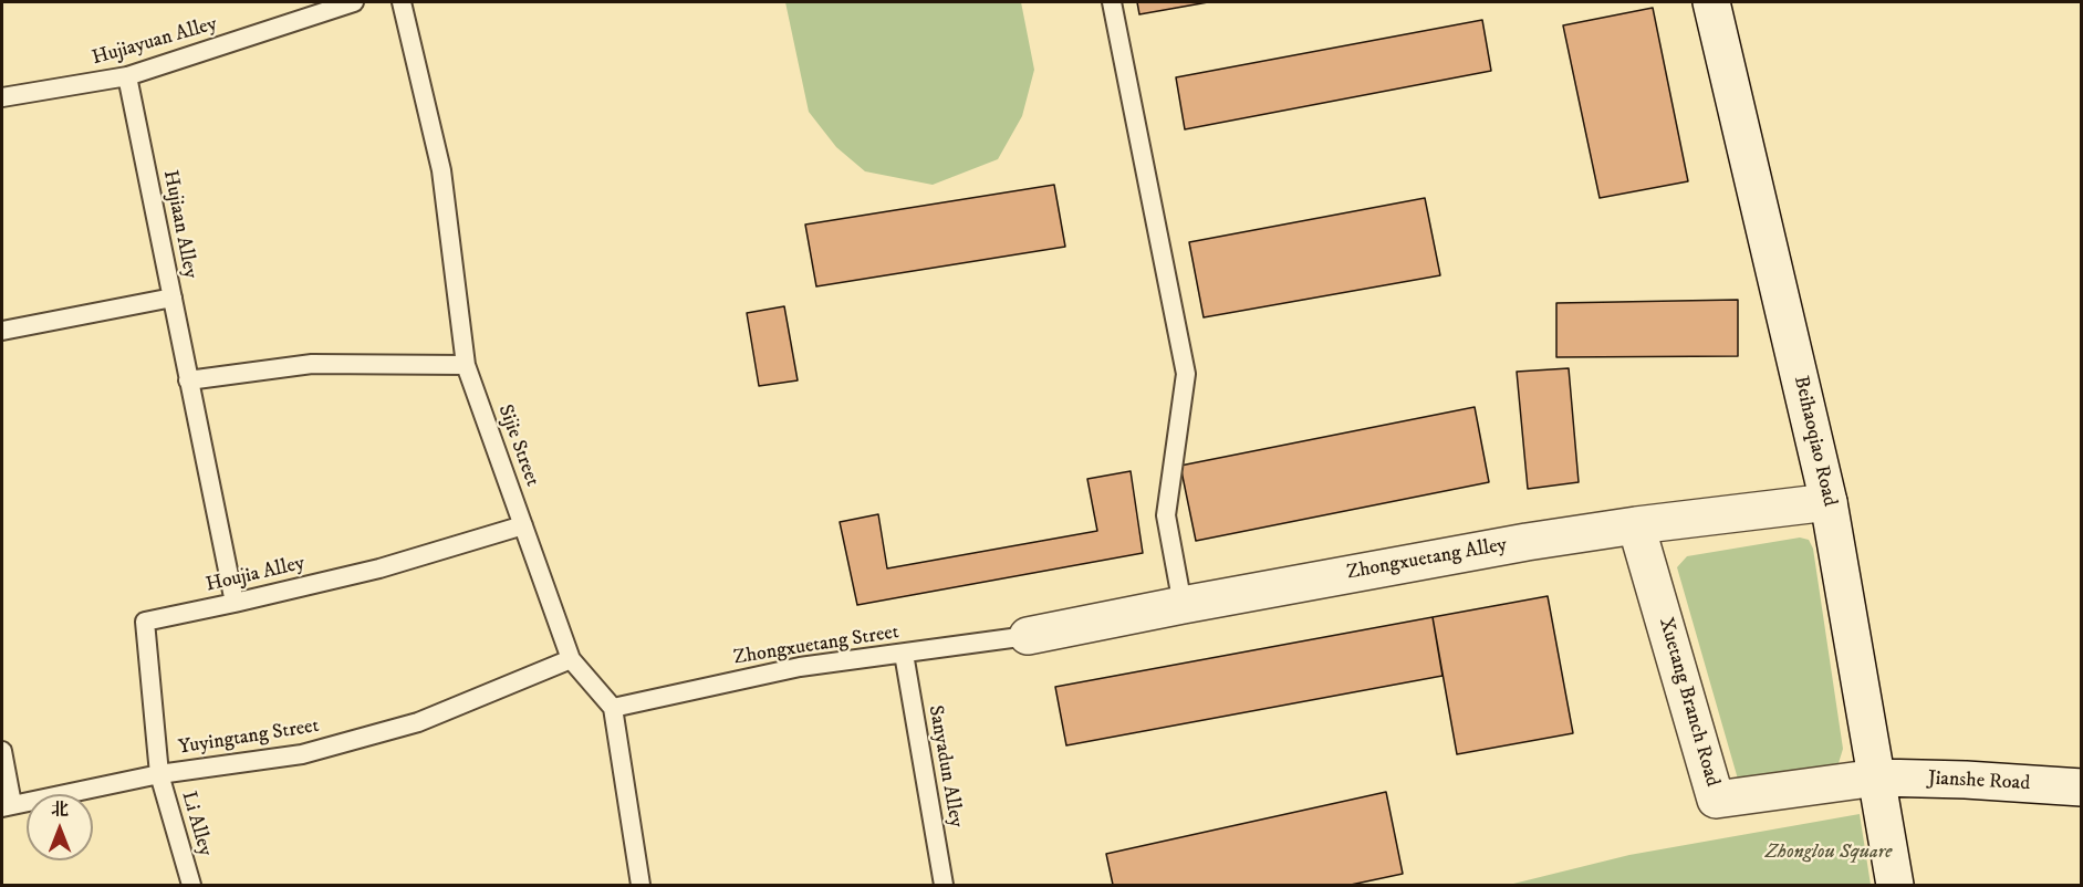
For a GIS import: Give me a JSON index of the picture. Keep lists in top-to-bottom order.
{
  "streets": {
    "street": [
      "Beihaoqiao Road",
      "Zhongxuetang Alley",
      "Xuetang Branch Road",
      "Jianshe Road"
    ],
    "lane": [
      "Hujiayuan Alley",
      "Hujiaan Alley",
      "Sijie Street",
      "Houjia Alley",
      "Zhongxuetang Street",
      "Yuyingtang Street",
      "Sanyadun Alley",
      "Li Alley"
    ]
  },
  "crossings": [
    ["Hujiayuan Alley", "Hujiaan Alley"],
    ["Hujiaan Alley", "Houjia Alley"],
    ["Beihaoqiao Road", "Zhongxuetang Alley"],
    ["Beihaoqiao Road", "Xuetang Branch Road"],
    ["Beihaoqiao Road", "Jianshe Road"],
    ["Sijie Street", "Houjia Alley"],
    ["Sijie Street", "Zhongxuetang Street"],
    ["Sijie Street", "Yuyingtang Street"],
    ["Zhongxuetang Alley", "Zhongxuetang Street"],
    ["Zhongxuetang Alley", "Xuetang Branch Road"],
    ["Houjia Alley", "Yuyingtang Street"],
    ["Houjia Alley", "Li Alley"],
    ["Zhongxuetang Street", "Sanyadun Alley"],
    ["Xuetang Branch Road", "Jianshe Road"],
    ["Yuyingtang Street", "Li Alley"]
  ],
  "parks": ["Zhonglou Square"],
  "north": "top"
}
